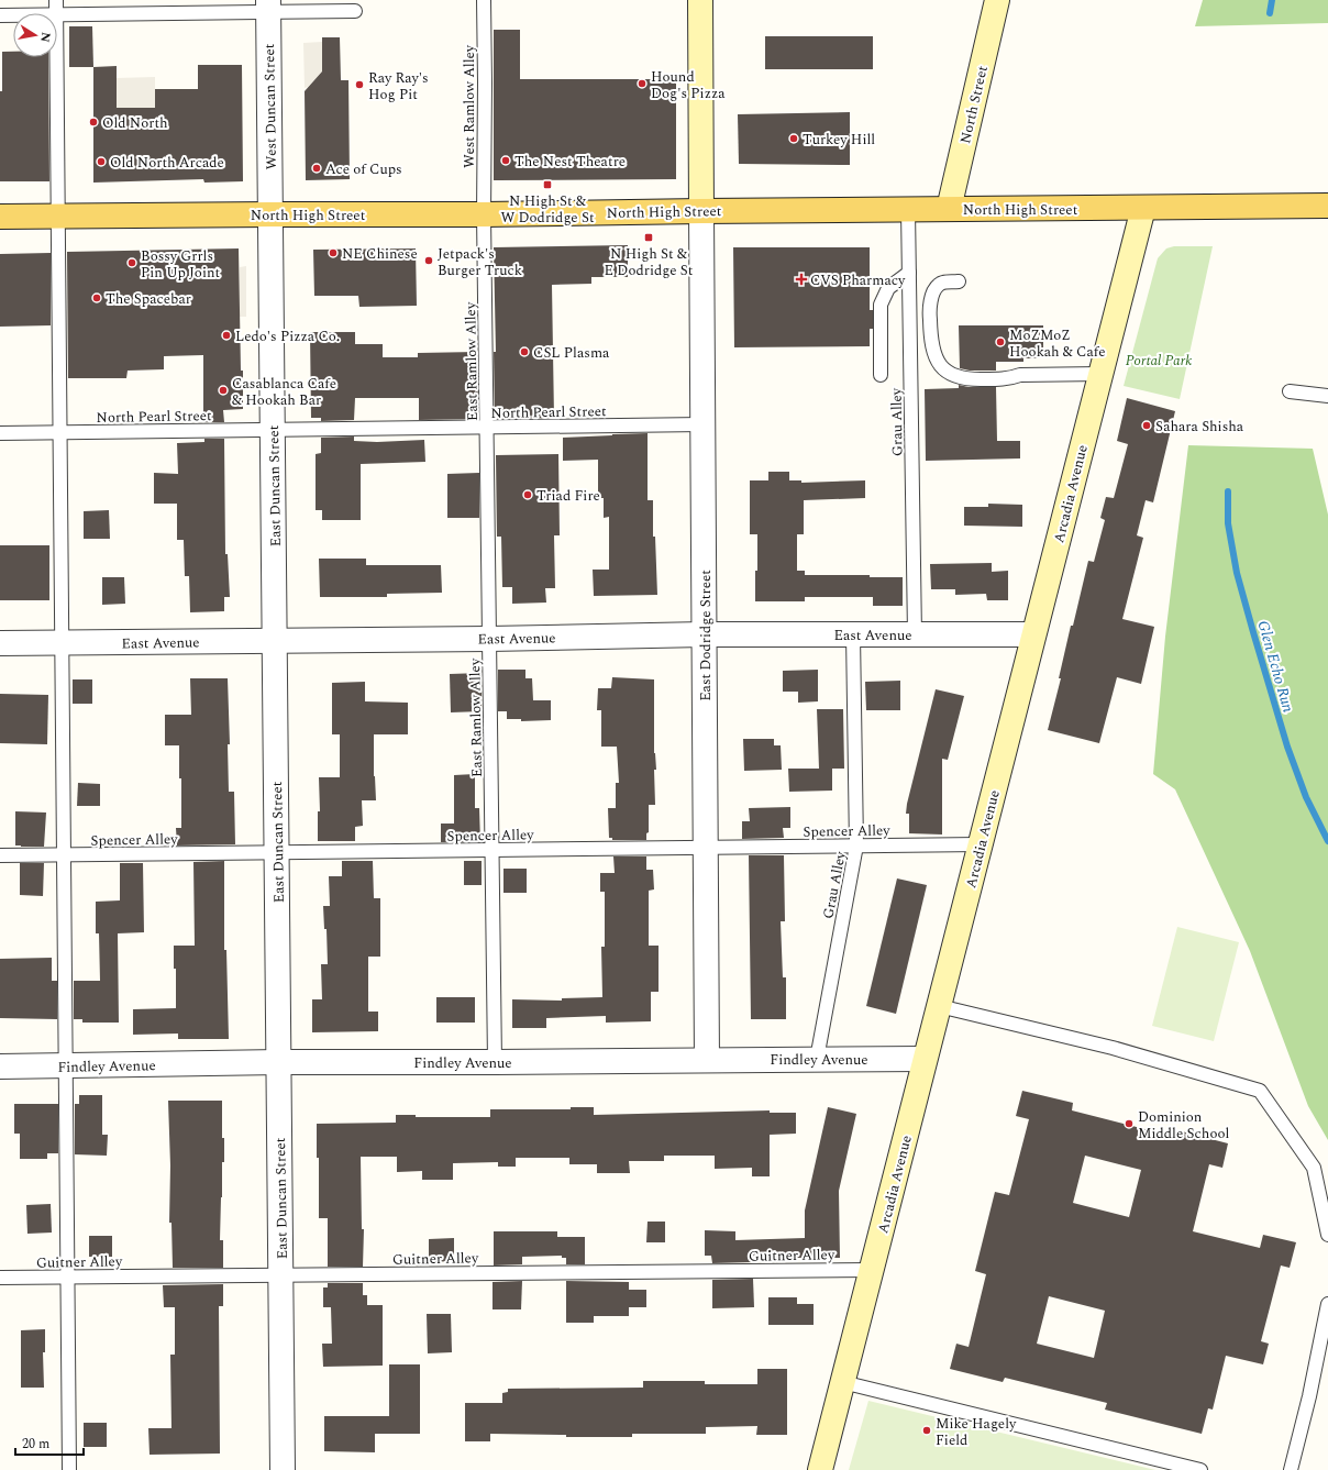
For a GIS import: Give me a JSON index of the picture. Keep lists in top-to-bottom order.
{
  "streets": {
    "main road": ["North High Street"],
    "street": [
      "North Street",
      "West Duncan Street",
      "East Duncan Street",
      "Arcadia Avenue",
      "East Avenue",
      "East Dodridge Street",
      "Findley Avenue"
    ],
    "lane": [
      "West Ramlow Alley",
      "East Ramlow Alley",
      "North Pearl Street",
      "Grau Alley",
      "Spencer Alley",
      "Guitner Alley"
    ]
  },
  "crossings": [
    ["North Street", "North High Street"],
    ["West Duncan Street", "North High Street"],
    ["West Duncan Street", "East Duncan Street"],
    ["West Ramlow Alley", "North High Street"],
    ["West Ramlow Alley", "East Ramlow Alley"],
    ["North High Street", "East Ramlow Alley"],
    ["North High Street", "Grau Alley"],
    ["North High Street", "East Duncan Street"],
    ["North High Street", "Arcadia Avenue"],
    ["North High Street", "East Dodridge Street"],
    ["East Ramlow Alley", "North Pearl Street"],
    ["East Ramlow Alley", "East Avenue"],
    ["East Ramlow Alley", "Spencer Alley"],
    ["East Ramlow Alley", "Findley Avenue"],
    ["North Pearl Street", "East Duncan Street"],
    ["North Pearl Street", "East Dodridge Street"],
    ["Grau Alley", "East Avenue"],
    ["Grau Alley", "Spencer Alley"],
    ["Grau Alley", "Findley Avenue"],
    ["East Duncan Street", "East Avenue"],
    ["East Duncan Street", "Spencer Alley"],
    ["East Duncan Street", "Findley Avenue"],
    ["East Duncan Street", "Guitner Alley"],
    ["Arcadia Avenue", "East Avenue"],
    ["Arcadia Avenue", "Spencer Alley"],
    ["Arcadia Avenue", "Findley Avenue"],
    ["Arcadia Avenue", "Guitner Alley"],
    ["East Avenue", "East Dodridge Street"],
    ["East Dodridge Street", "Spencer Alley"],
    ["East Dodridge Street", "Findley Avenue"]
  ],
  "water": ["Glen Echo Run"],
  "parks": ["Portal Park"],
  "places": {
    "other": [
      "Hound Dog's Pizza",
      "Ray Ray's Hog Pit",
      "Old North",
      "Turkey Hill",
      "The Nest Theatre",
      "Old North Arcade",
      "Ace of Cups",
      "NE Chinese",
      "Jetpack's Burger Truck",
      "Bossy Grrls Pin Up Joint",
      "The Spacebar",
      "Ledo's Pizza Co.",
      "MoZMoZ Hookah & Cafe",
      "CSL Plasma",
      "Casablanca Cafe & Hookah Bar",
      "Sahara Shisha",
      "Triad Fire",
      "Dominion Middle School",
      "Mike Hagely Field"
    ],
    "transit": ["N High St & W Dodridge St", "N High St & E Dodridge St"],
    "health": ["CVS Pharmacy"]
  },
  "scale_bar": "20 m",
  "north": "right"
}
